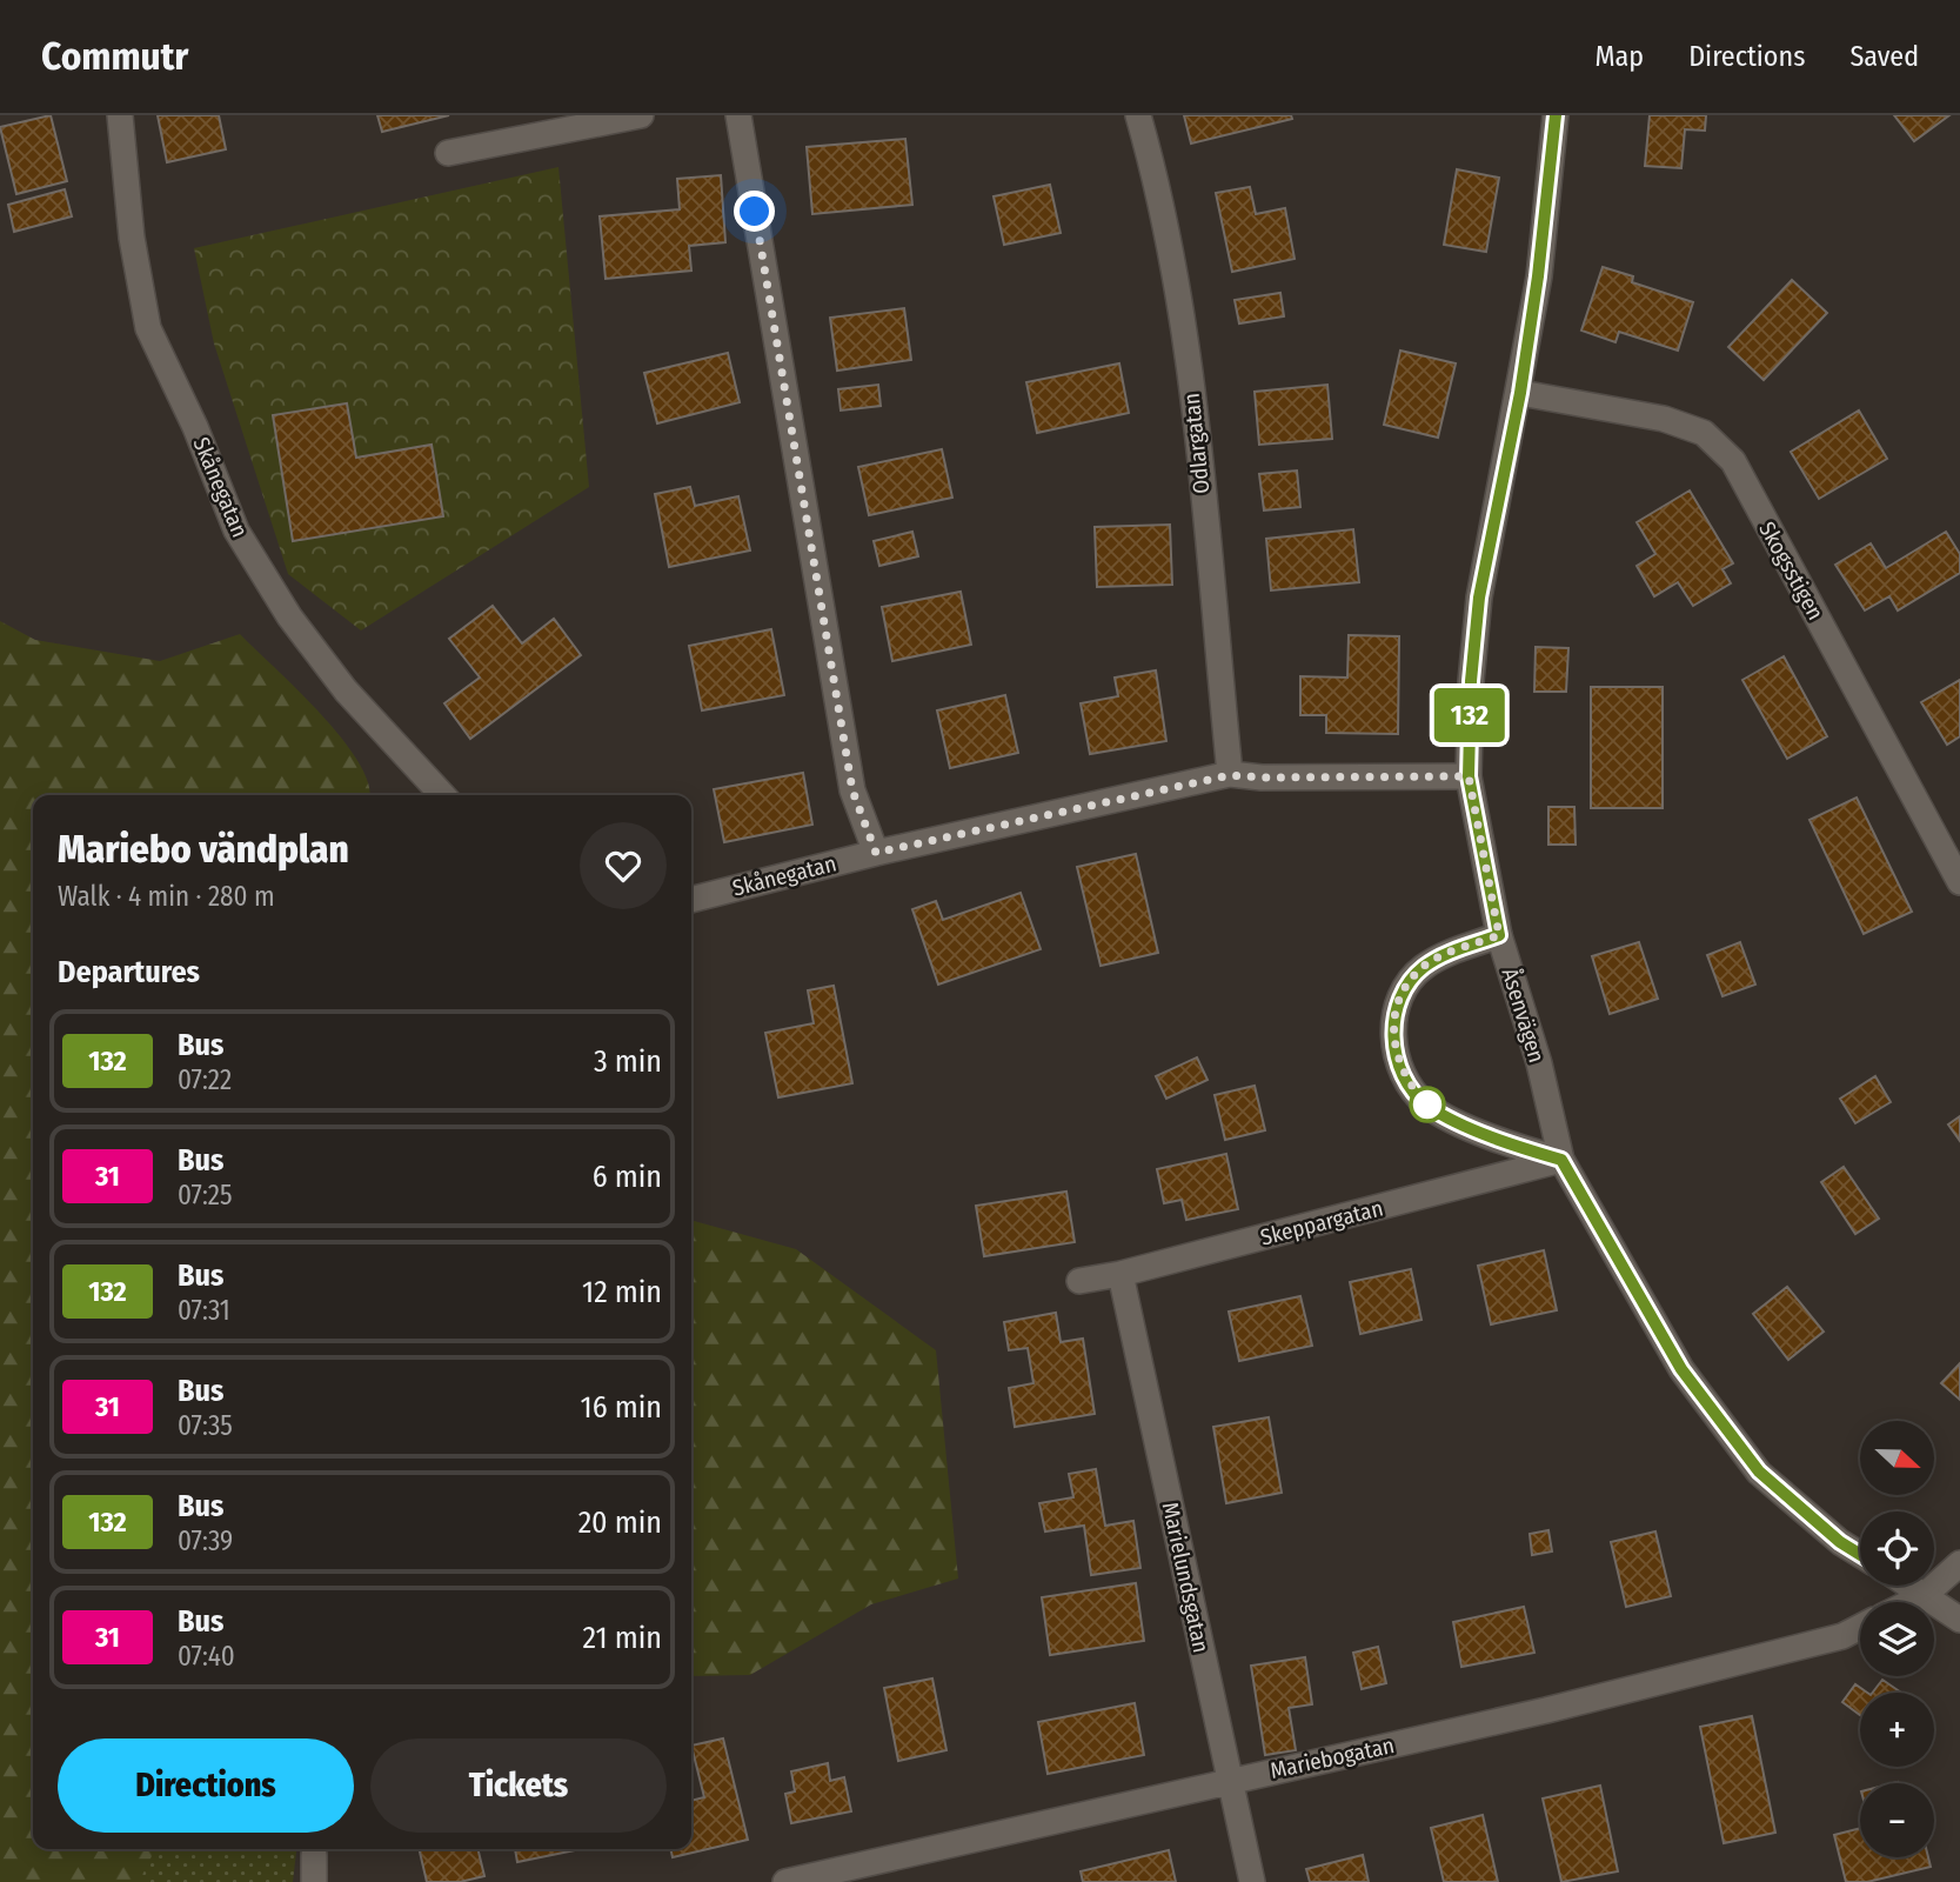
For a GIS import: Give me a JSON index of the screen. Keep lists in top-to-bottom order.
{
  "streets": {
    "street": [
      "Odlargatan",
      "Skånegatan",
      "Skogsstigen",
      "Åsenvägen",
      "Skeppargatan",
      "Marielundsgatan",
      "Mariebogatan"
    ]
  },
  "crossings": [
    ["Odlargatan", "Skånegatan"],
    ["Skånegatan", "Åsenvägen"],
    ["Skogsstigen", "Åsenvägen"],
    ["Åsenvägen", "Skeppargatan"],
    ["Skeppargatan", "Marielundsgatan"],
    ["Marielundsgatan", "Mariebogatan"]
  ],
  "lines": ["bus line 132"],
  "north": "right",
  "page": {
    "header": "Commutr",
    "nav": ["Map", "Directions", "Saved"],
    "on_map": "132",
    "heading": [
      ["Mariebo vändplan", "Walk · 4 min · 280 m"],
      "Departures"
    ],
    "list": [
      {
        "mark": "132",
        "name": "Bus",
        "note": "07:22",
        "value": "3 min"
      },
      {
        "mark": "31",
        "name": "Bus",
        "note": "07:25",
        "value": "6 min"
      },
      {
        "mark": "132",
        "name": "Bus",
        "note": "07:31",
        "value": "12 min"
      },
      {
        "mark": "31",
        "name": "Bus",
        "note": "07:35",
        "value": "16 min"
      },
      {
        "mark": "132",
        "name": "Bus",
        "note": "07:39",
        "value": "20 min"
      },
      {
        "mark": "31",
        "name": "Bus",
        "note": "07:40",
        "value": "21 min"
      }
    ],
    "map_buttons": ["+", "−"],
    "buttons": ["Directions", "Tickets"]
  }
}
